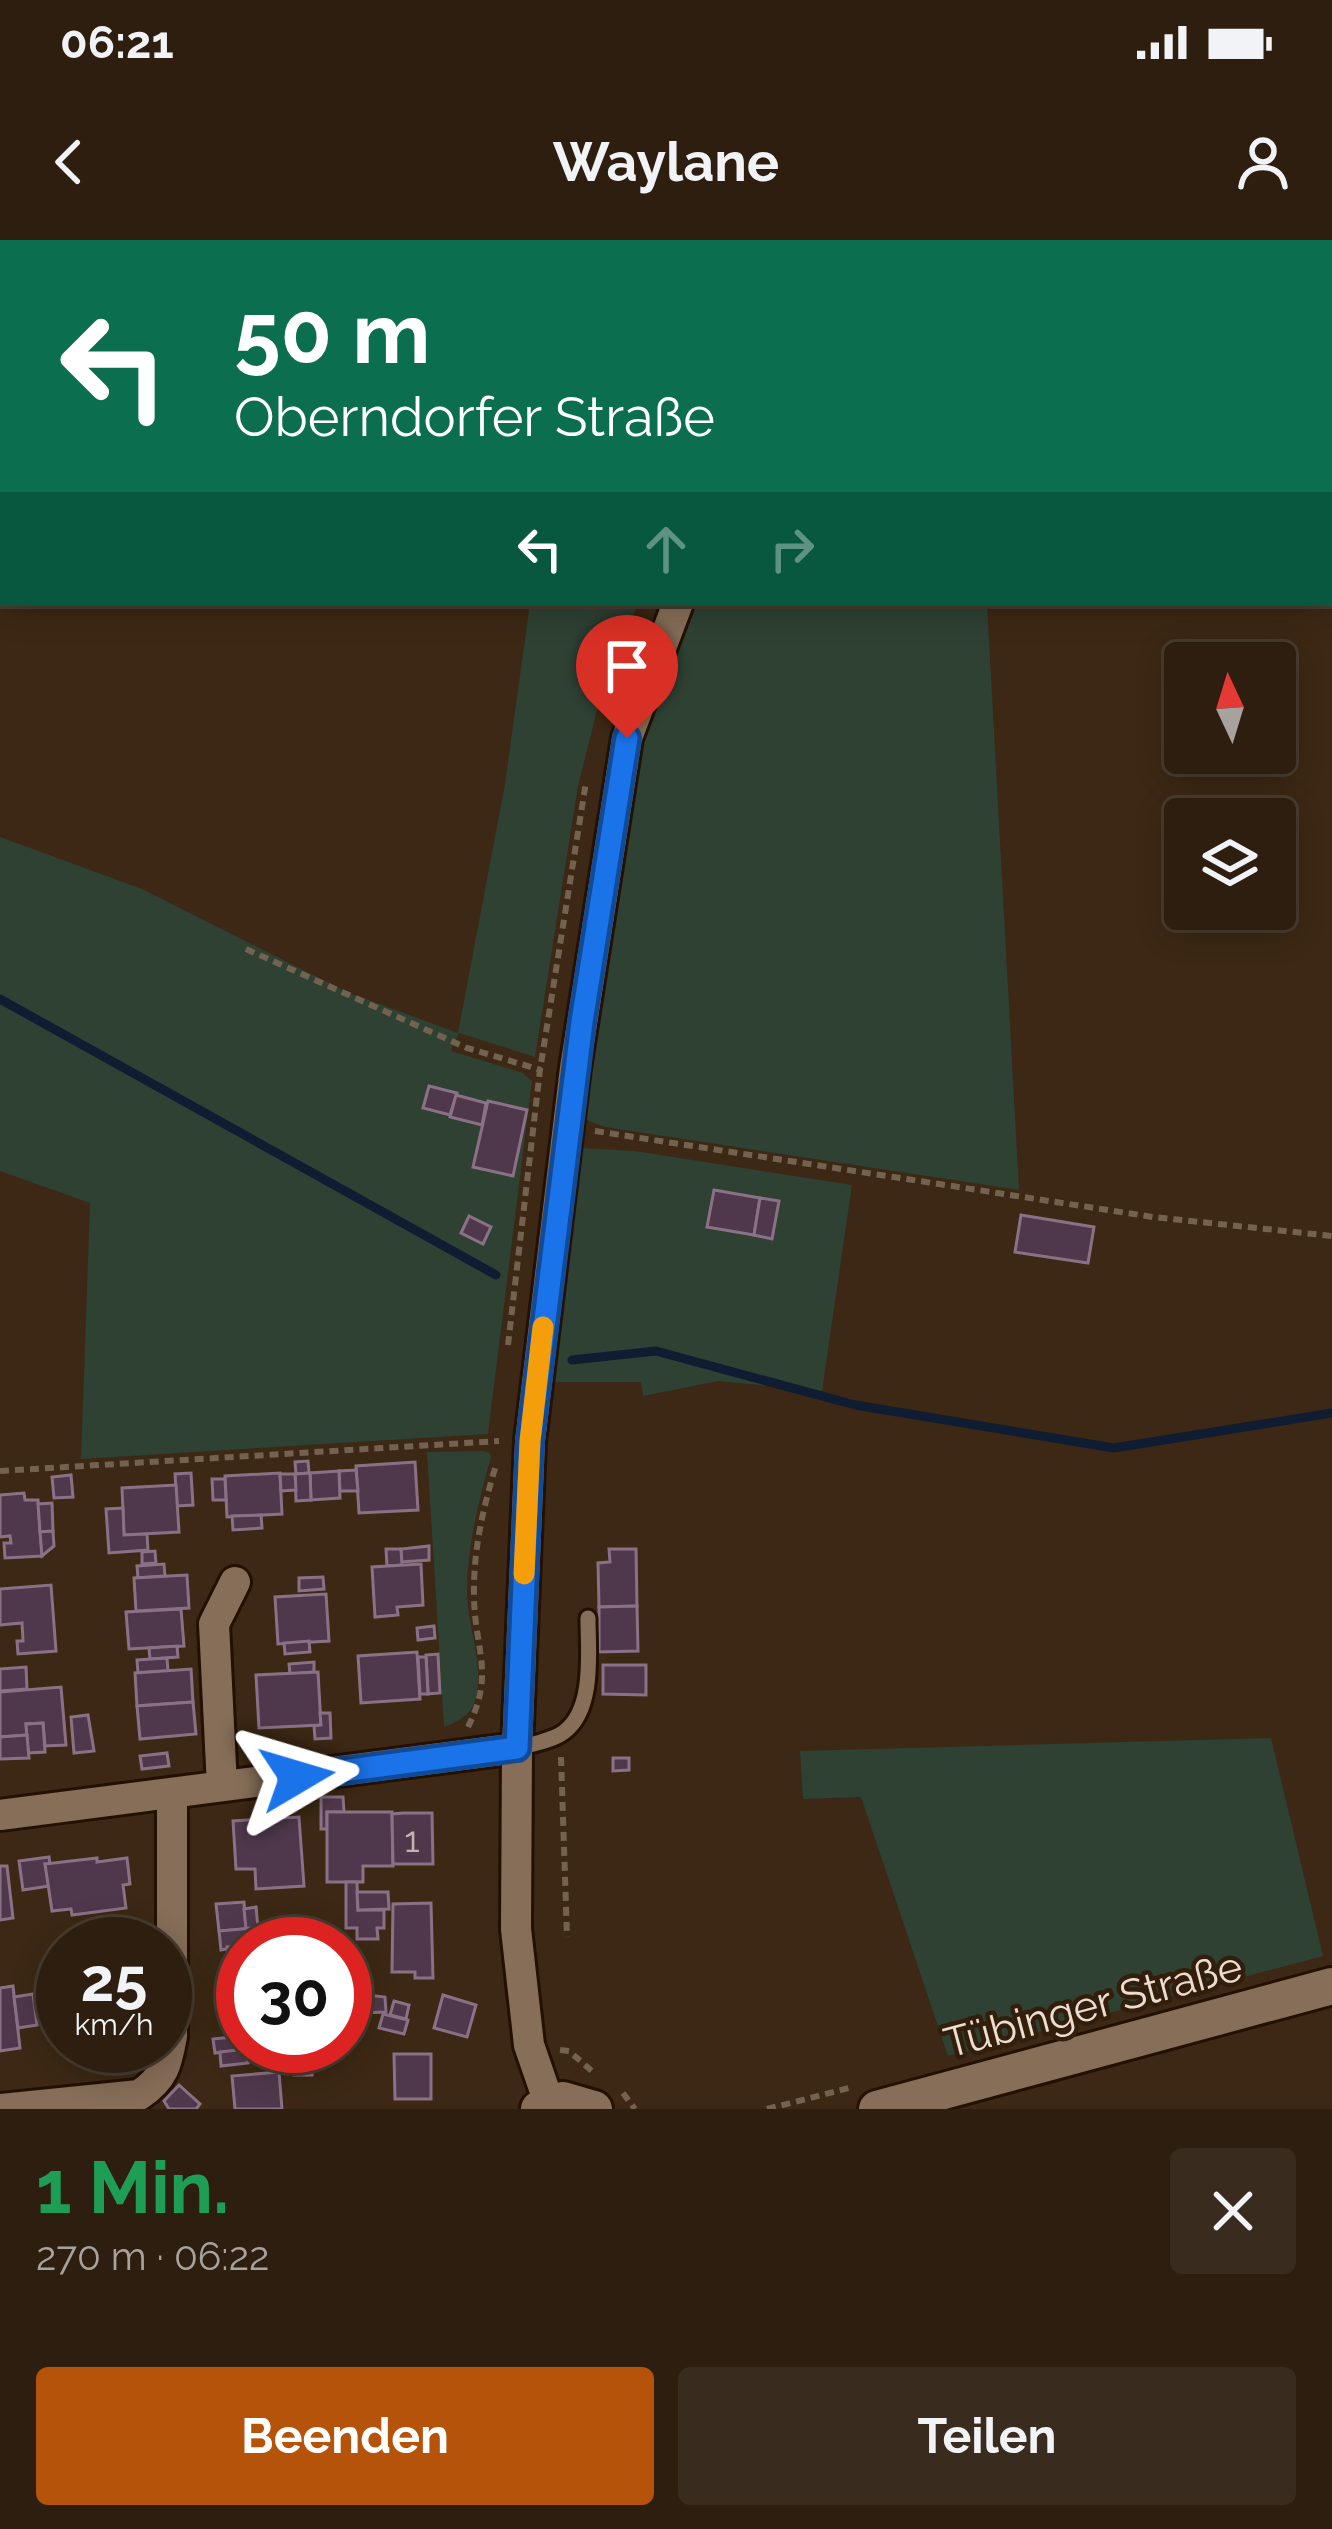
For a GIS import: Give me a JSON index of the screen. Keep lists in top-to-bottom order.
{
  "streets": {
    "street": ["Tübinger Straße"]
  },
  "house_numbers": ["1"],
  "north": "top",
  "page": {
    "status": "06:21",
    "header": "Waylane",
    "turn": ["50 m", "Oberndorfer Straße"],
    "speed": "25 km/h",
    "limit": "30",
    "heading": ["1 Min.", "270 m · 06:22"],
    "buttons": ["Beenden", "Teilen"]
  }
}
